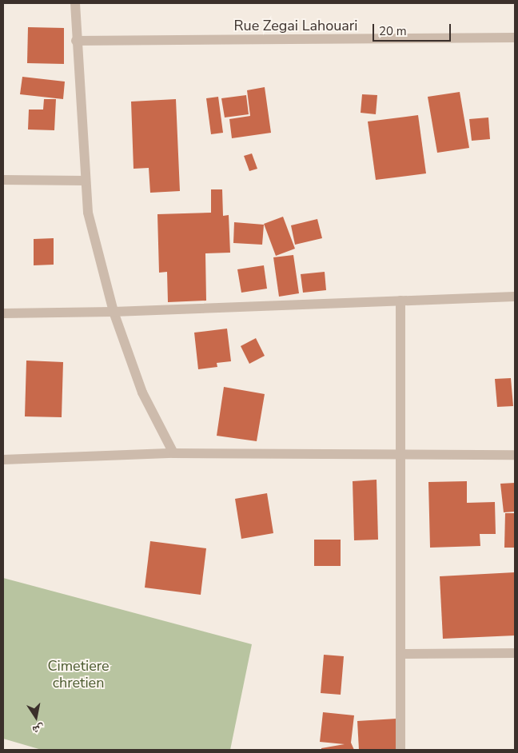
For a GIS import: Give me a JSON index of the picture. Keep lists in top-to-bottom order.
{
  "streets": {
    "street": ["Rue Zegai Lahouari"]
  },
  "parks": ["Cimetiere chretien"],
  "scale_bar": "20 m",
  "north": "bottom"
}
